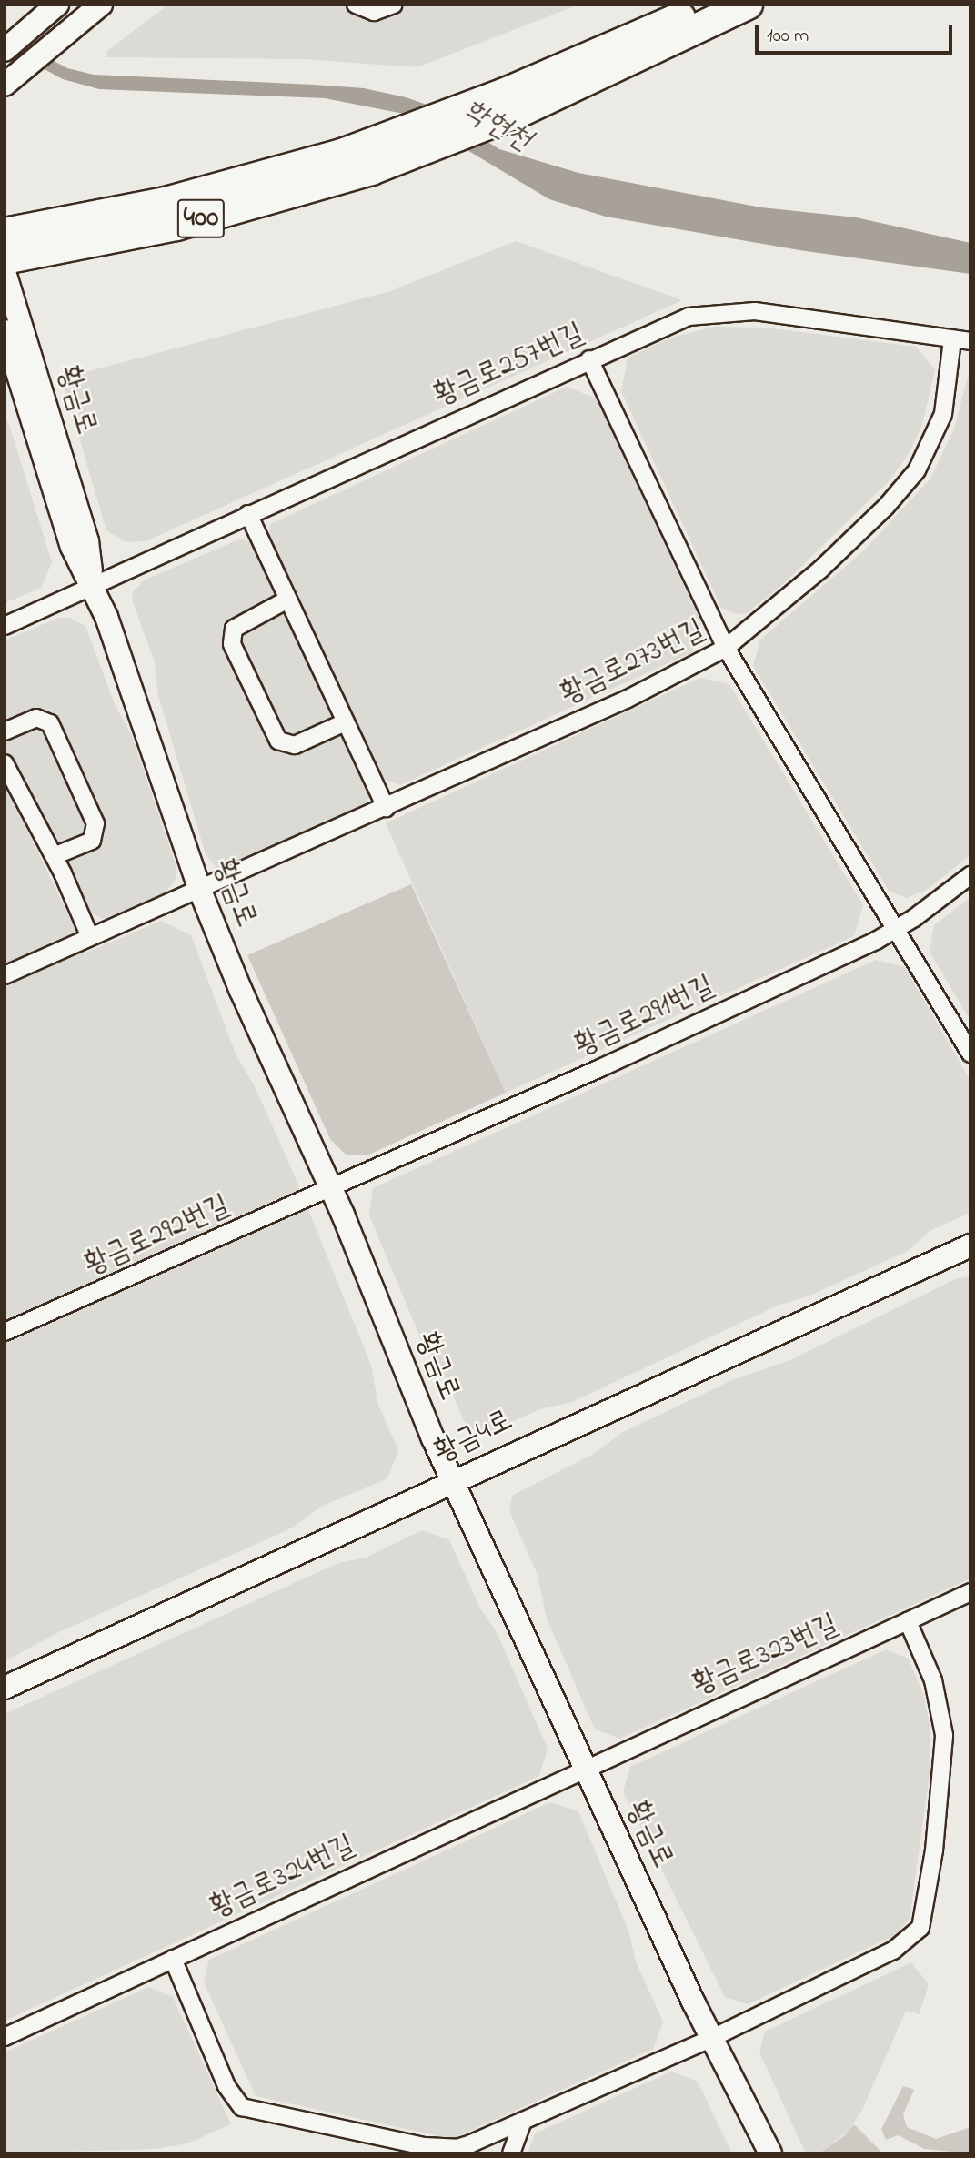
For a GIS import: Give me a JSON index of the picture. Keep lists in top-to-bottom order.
{
  "streets": {
    "highway": ["400"],
    "street": [
      "황금로257번길",
      "황금로",
      "황금로273번길",
      "황금로291번길",
      "황금로292번길",
      "황금4로",
      "황금로323번길",
      "황금로324번길"
    ]
  },
  "crossings": [
    ["황금로257번길", "황금로"],
    ["황금로257번길", "황금로273번길"],
    ["황금로", "황금로273번길"],
    ["황금로", "황금로291번길"],
    ["황금로", "황금로292번길"],
    ["황금로", "황금4로"],
    ["황금로", "황금로323번길"],
    ["황금로", "황금로324번길"],
    ["황금로291번길", "황금로292번길"],
    ["황금로323번길", "황금로324번길"]
  ],
  "water": ["학현천"],
  "scale_bar": "100 m"
}
